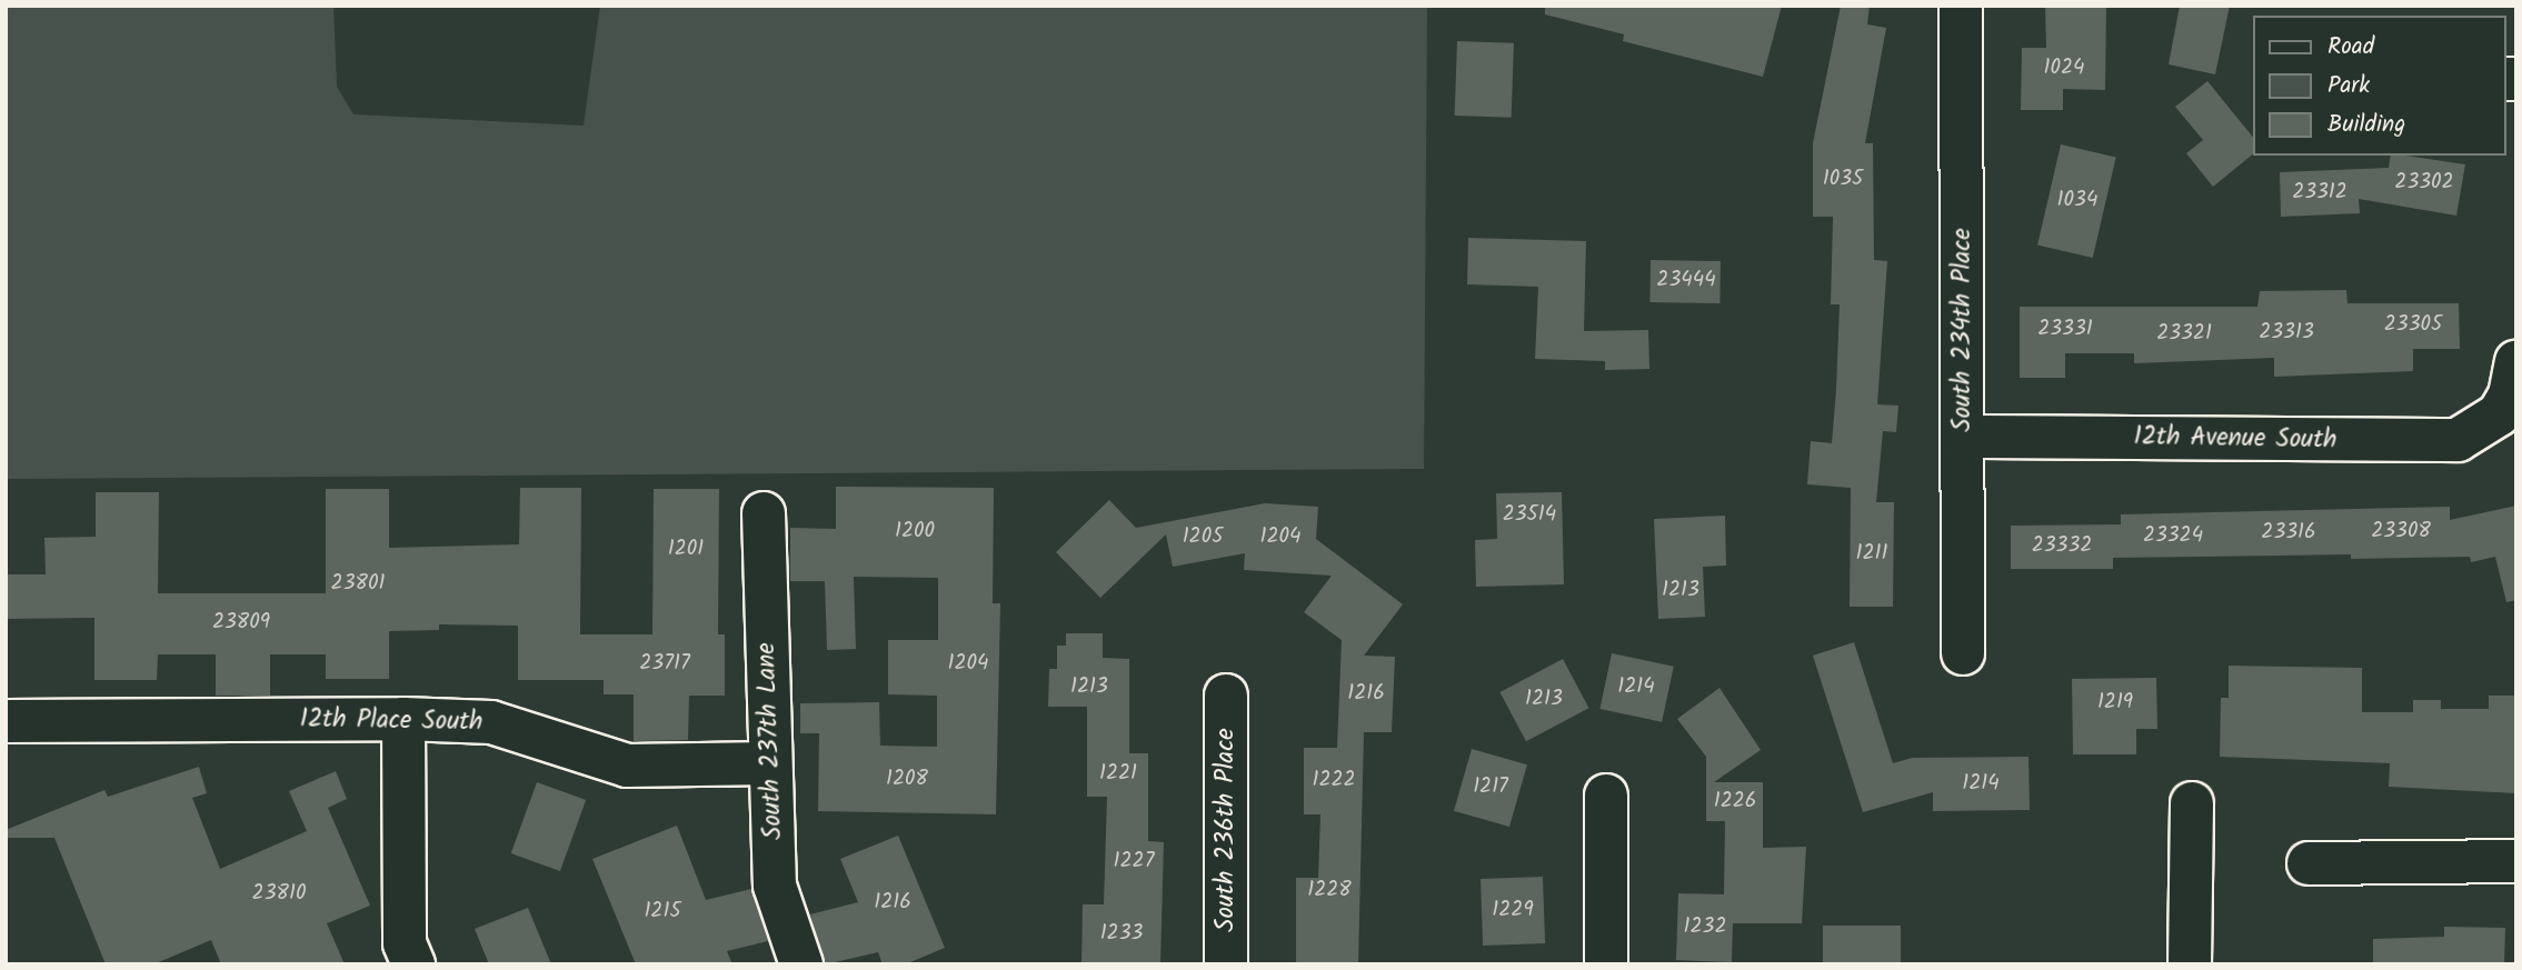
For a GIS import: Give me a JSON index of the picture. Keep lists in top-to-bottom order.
{
  "streets": {
    "street": [
      "South 234th Place",
      "12th Avenue South",
      "12th Place South",
      "South 237th Lane",
      "South 236th Place"
    ]
  },
  "crossings": [
    ["South 234th Place", "12th Avenue South"],
    ["12th Place South", "South 237th Lane"]
  ],
  "house_numbers": [
    "1024",
    "1035",
    "23302",
    "23312",
    "1034",
    "23444",
    "23305",
    "23331",
    "23313",
    "23321",
    "23514",
    "1200",
    "23308",
    "23316",
    "23324",
    "1205",
    "1204",
    "23332",
    "1201",
    "1211",
    "23801",
    "1213",
    "23809",
    "23717",
    "1204",
    "1213",
    "1214",
    "1216",
    "1213",
    "1219",
    "1221",
    "1208",
    "1222",
    "1214",
    "1217",
    "1226",
    "1227",
    "1228",
    "23810",
    "1216",
    "1229",
    "1215",
    "1232",
    "1233"
  ],
  "legend": ["Road", "Park", "Building"]
}
